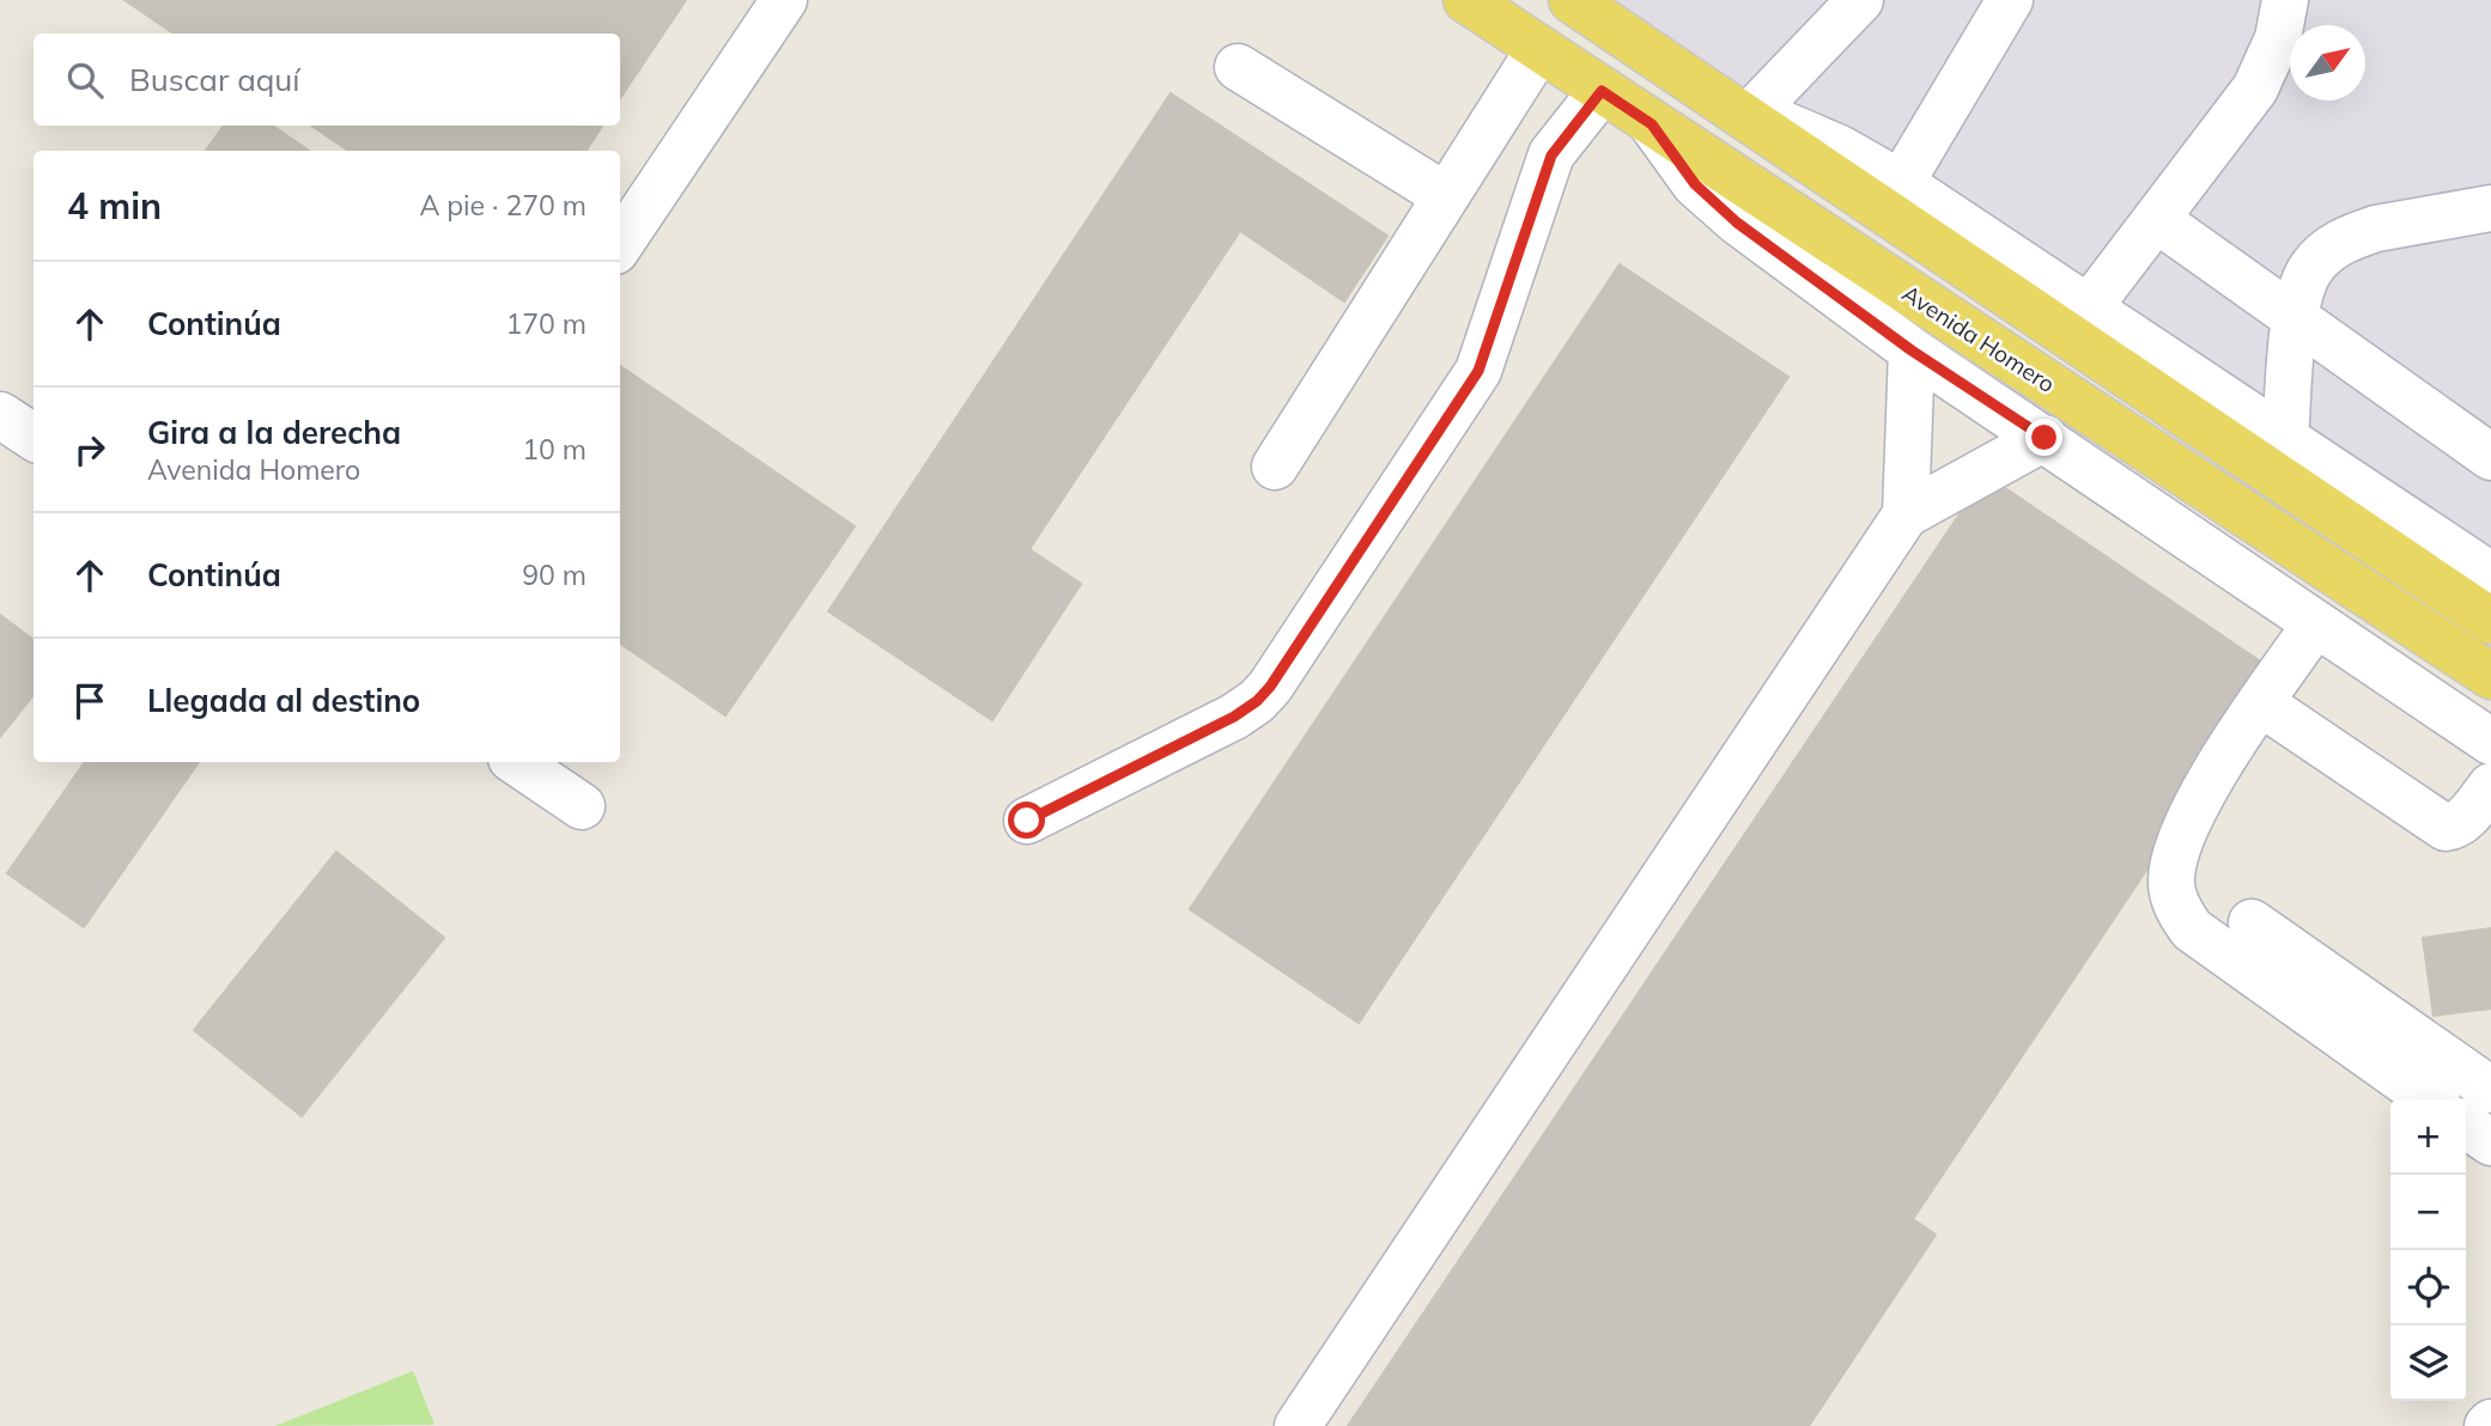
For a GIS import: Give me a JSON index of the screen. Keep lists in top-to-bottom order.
{
  "streets": {
    "main road": ["Avenida Homero"]
  },
  "north": "top right",
  "page": {
    "search": "Buscar aquí",
    "heading": ["4 min", "A pie · 270 m"],
    "list": [
      ["Continúa", "170 m"],
      ["Gira a la derecha", "Avenida Homero", "10 m"],
      ["Continúa", "90 m"],
      "Llegada al destino"
    ],
    "map_buttons": ["+", "−"]
  }
}
